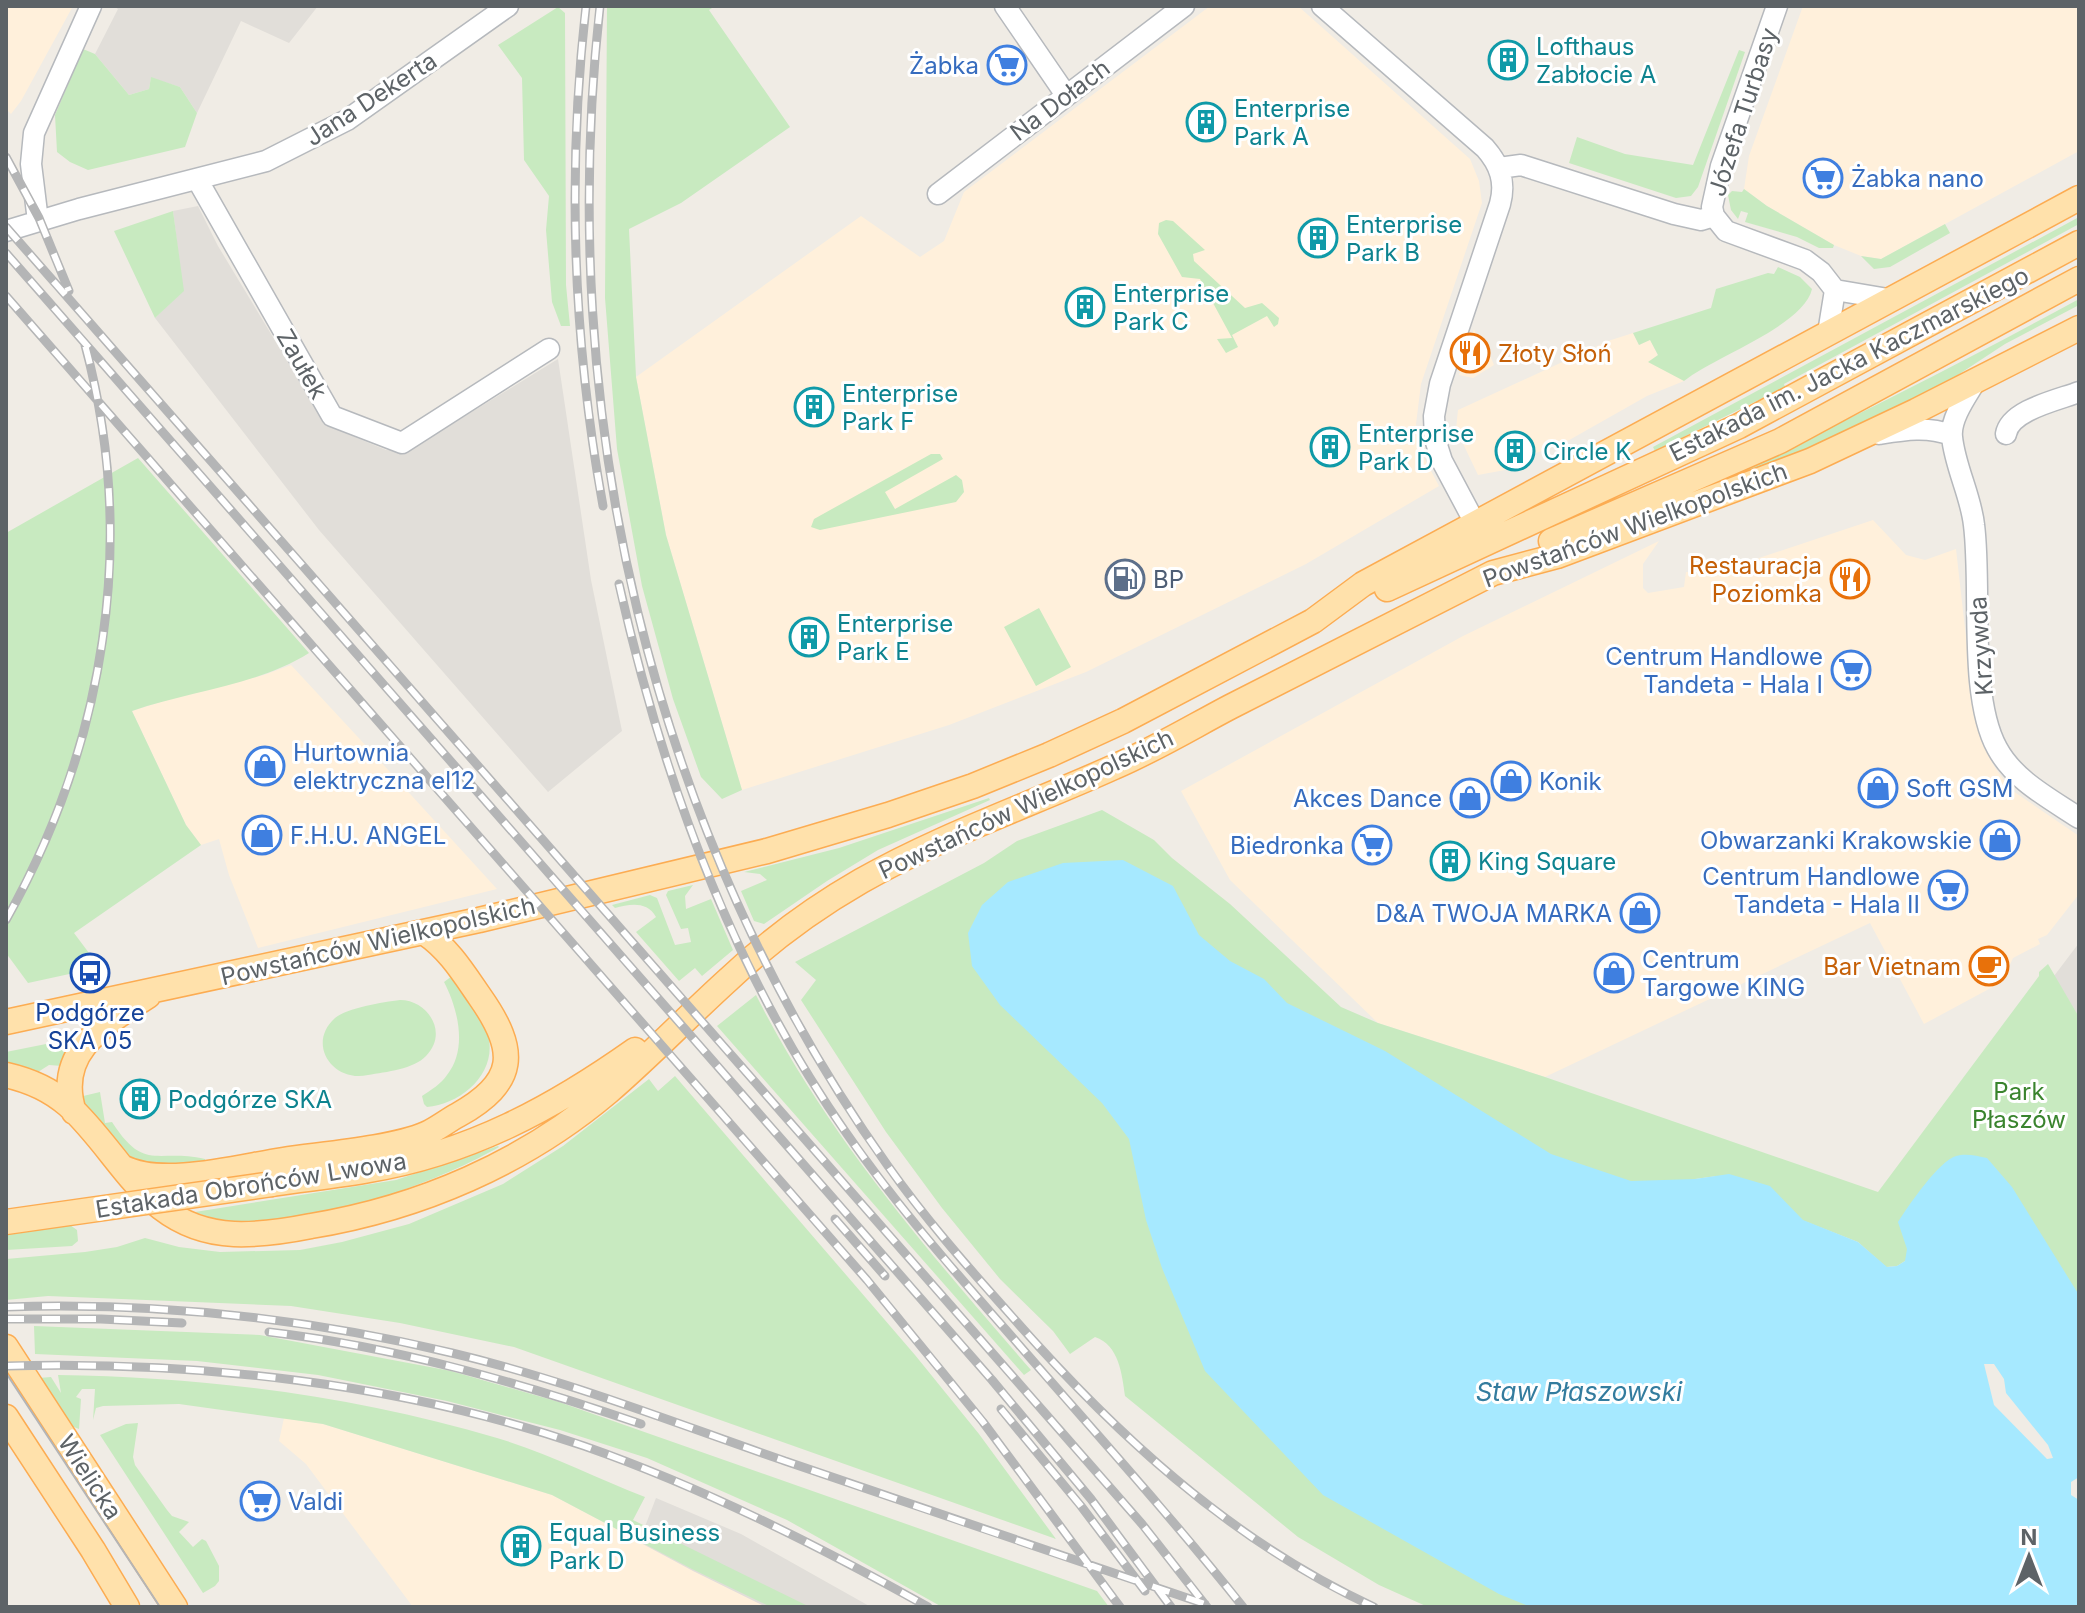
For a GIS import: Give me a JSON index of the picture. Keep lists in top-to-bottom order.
{
  "streets": {
    "main road": [
      "Estakada im. Jacka Kaczmarskiego",
      "Powstańców Wielkopolskich",
      "Estakada Obrońców Lwowa",
      "Wielicka"
    ],
    "street": [
      "Jana Dekerta",
      "Na Dołach",
      "Józefa Turbasy",
      "Zaułek",
      "Krzywda"
    ]
  },
  "crossings": [
    ["Jana Dekerta", "Zaułek"],
    ["Estakada im. Jacka Kaczmarskiego", "Powstańców Wielkopolskich"],
    ["Powstańców Wielkopolskich", "Estakada Obrońców Lwowa"]
  ],
  "water": ["Staw Płaszowski"],
  "parks": ["Park Płaszów"],
  "places": {
    "building": [
      "Lofthaus Zabłocie A",
      "Enterprise Park A",
      "Enterprise Park B",
      "Enterprise Park C",
      "Enterprise Park F",
      "Enterprise Park D",
      "Circle K",
      "Enterprise Park E",
      "King Square",
      "Podgórze SKA",
      "Equal Business Park D"
    ],
    "supermarket": [
      "Żabka",
      "Żabka nano",
      "Centrum Handlowe Tandeta - Hala I",
      "Biedronka",
      "Centrum Handlowe Tandeta - Hala II",
      "Valdi"
    ],
    "restaurant": ["Złoty Słoń", "Restauracja Poziomka"],
    "fuel station": ["BP"],
    "shop": [
      "Hurtownia elektryczna el12",
      "Konik",
      "Soft GSM",
      "Akces Dance",
      "F.H.U. ANGEL",
      "Obwarzanki Krakowskie",
      "D&A TWOJA MARKA",
      "Centrum Targowe KING"
    ],
    "cafe": ["Bar Vietnam"],
    "bus stop": ["Podgórze SKA 05"]
  },
  "north": "top"
}
